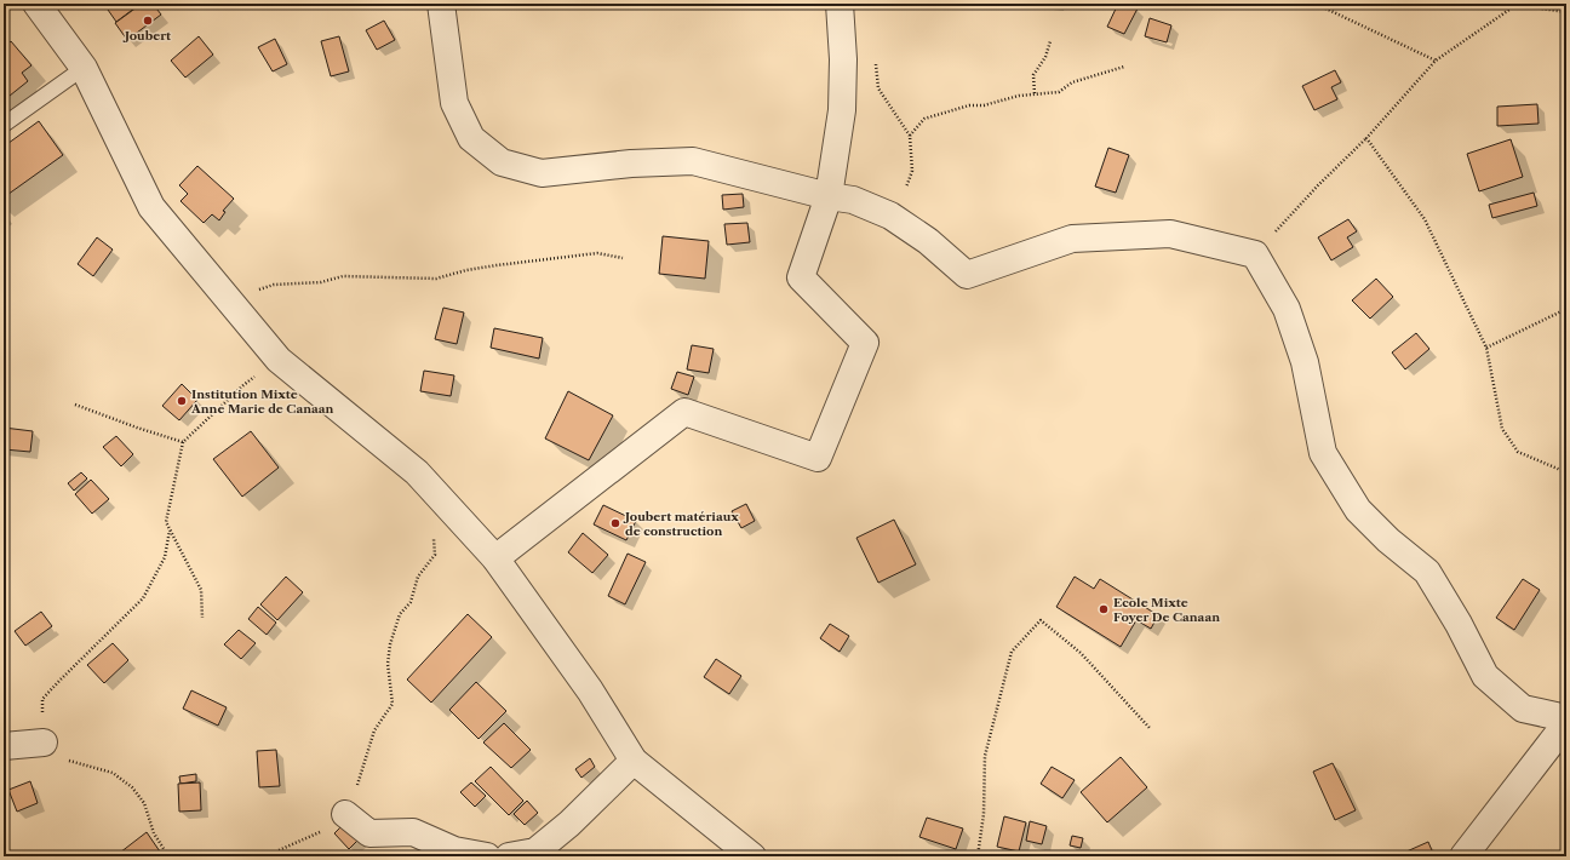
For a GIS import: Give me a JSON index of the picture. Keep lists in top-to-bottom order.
{
  "places": [
    "Joubert",
    "Institution Mixte Anne Marie de Canaan",
    "Joubert matériaux de construction",
    "Ecole Mixte Foyer De Canaan"
  ]
}
